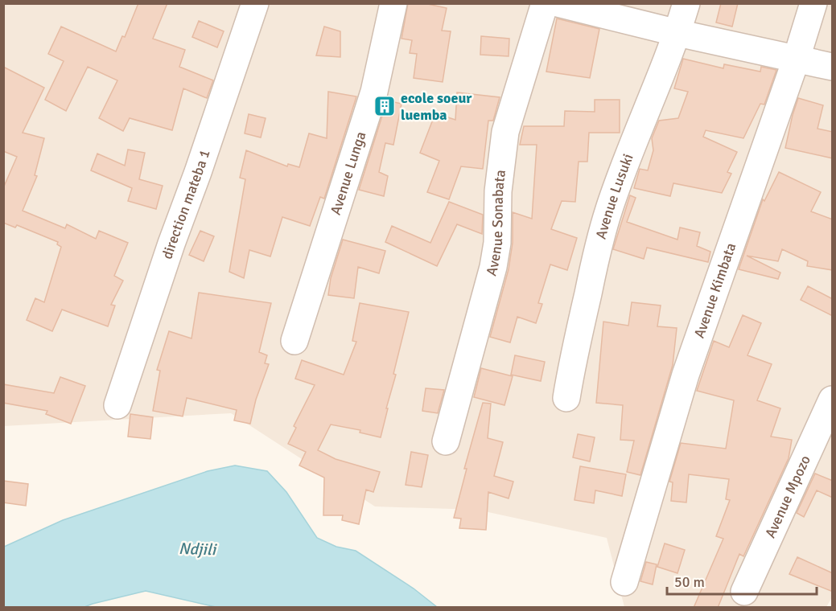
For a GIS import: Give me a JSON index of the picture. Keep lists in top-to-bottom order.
{
  "streets": {
    "street": [
      "Avenue Lunga",
      "Avenue Lusuki",
      "direction mateba 1",
      "Avenue Sonabata",
      "Avenue Kimbata",
      "Avenue Mpozo"
    ]
  },
  "water": ["Ndjili"],
  "places": {
    "building": ["ecole soeur luemba"]
  },
  "scale_bar": "50 m"
}
